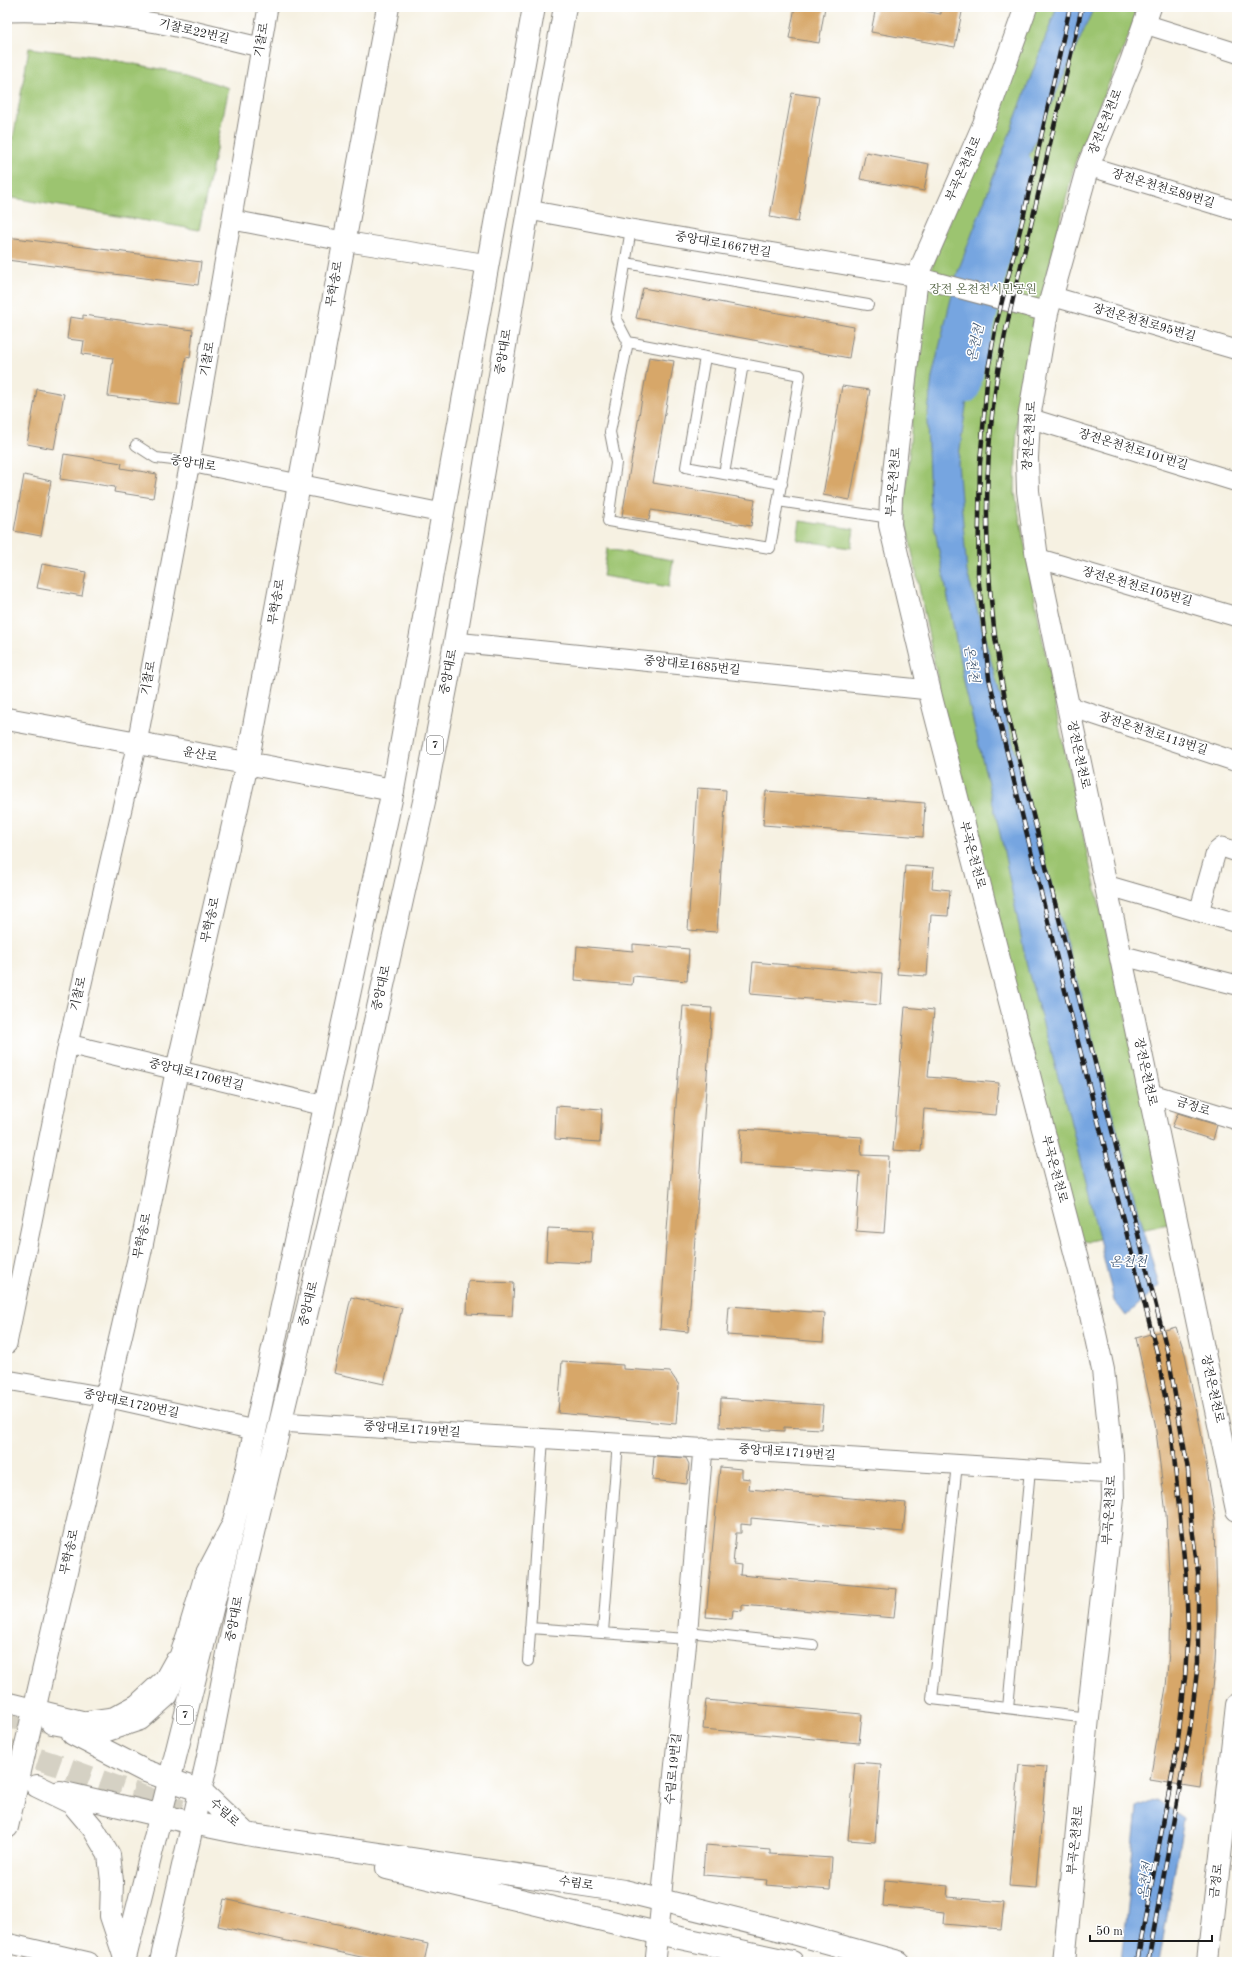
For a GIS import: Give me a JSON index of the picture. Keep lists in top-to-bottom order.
{
  "streets": {
    "main road": [
      "장전온천천로",
      "부곡온천천로",
      "무학송로",
      "중앙대로",
      "7",
      "윤산로",
      "금정로",
      "수림로"
    ],
    "street": [
      "기찰로22번길",
      "기찰로",
      "장전온천천로89번길",
      "중앙대로1667번길",
      "장전온천천로95번길",
      "장전온천천로101번길",
      "장전온천천로105번길",
      "중앙대로1685번길",
      "장전온천천로113번길",
      "중앙대로1706번길",
      "중앙대로1720번길",
      "중앙대로1719번길",
      "수림로19번길"
    ]
  },
  "crossings": [
    ["기찰로22번길", "기찰로"],
    ["기찰로", "중앙대로"],
    ["기찰로", "윤산로"],
    ["기찰로", "중앙대로1706번길"],
    ["장전온천천로", "장전온천천로89번길"],
    ["장전온천천로", "중앙대로1667번길"],
    ["장전온천천로", "장전온천천로95번길"],
    ["장전온천천로", "장전온천천로101번길"],
    ["장전온천천로", "장전온천천로105번길"],
    ["장전온천천로", "장전온천천로113번길"],
    ["장전온천천로", "금정로"],
    ["부곡온천천로", "중앙대로1667번길"],
    ["부곡온천천로", "중앙대로1685번길"],
    ["부곡온천천로", "중앙대로1719번길"],
    ["중앙대로1667번길", "장전온천천로95번길"],
    ["중앙대로1667번길", "중앙대로"],
    ["무학송로", "중앙대로"],
    ["무학송로", "윤산로"],
    ["무학송로", "중앙대로1706번길"],
    ["무학송로", "중앙대로1720번길"],
    ["중앙대로", "중앙대로1685번길"],
    ["중앙대로", "윤산로"],
    ["중앙대로", "중앙대로1706번길"],
    ["중앙대로", "중앙대로1720번길"],
    ["중앙대로", "중앙대로1719번길"],
    ["중앙대로", "수림로"],
    ["중앙대로1719번길", "수림로19번길"],
    ["수림로19번길", "수림로"]
  ],
  "water": ["온천천"],
  "parks": ["장전 온천천시민공원"],
  "scale_bar": "50 m"
}
